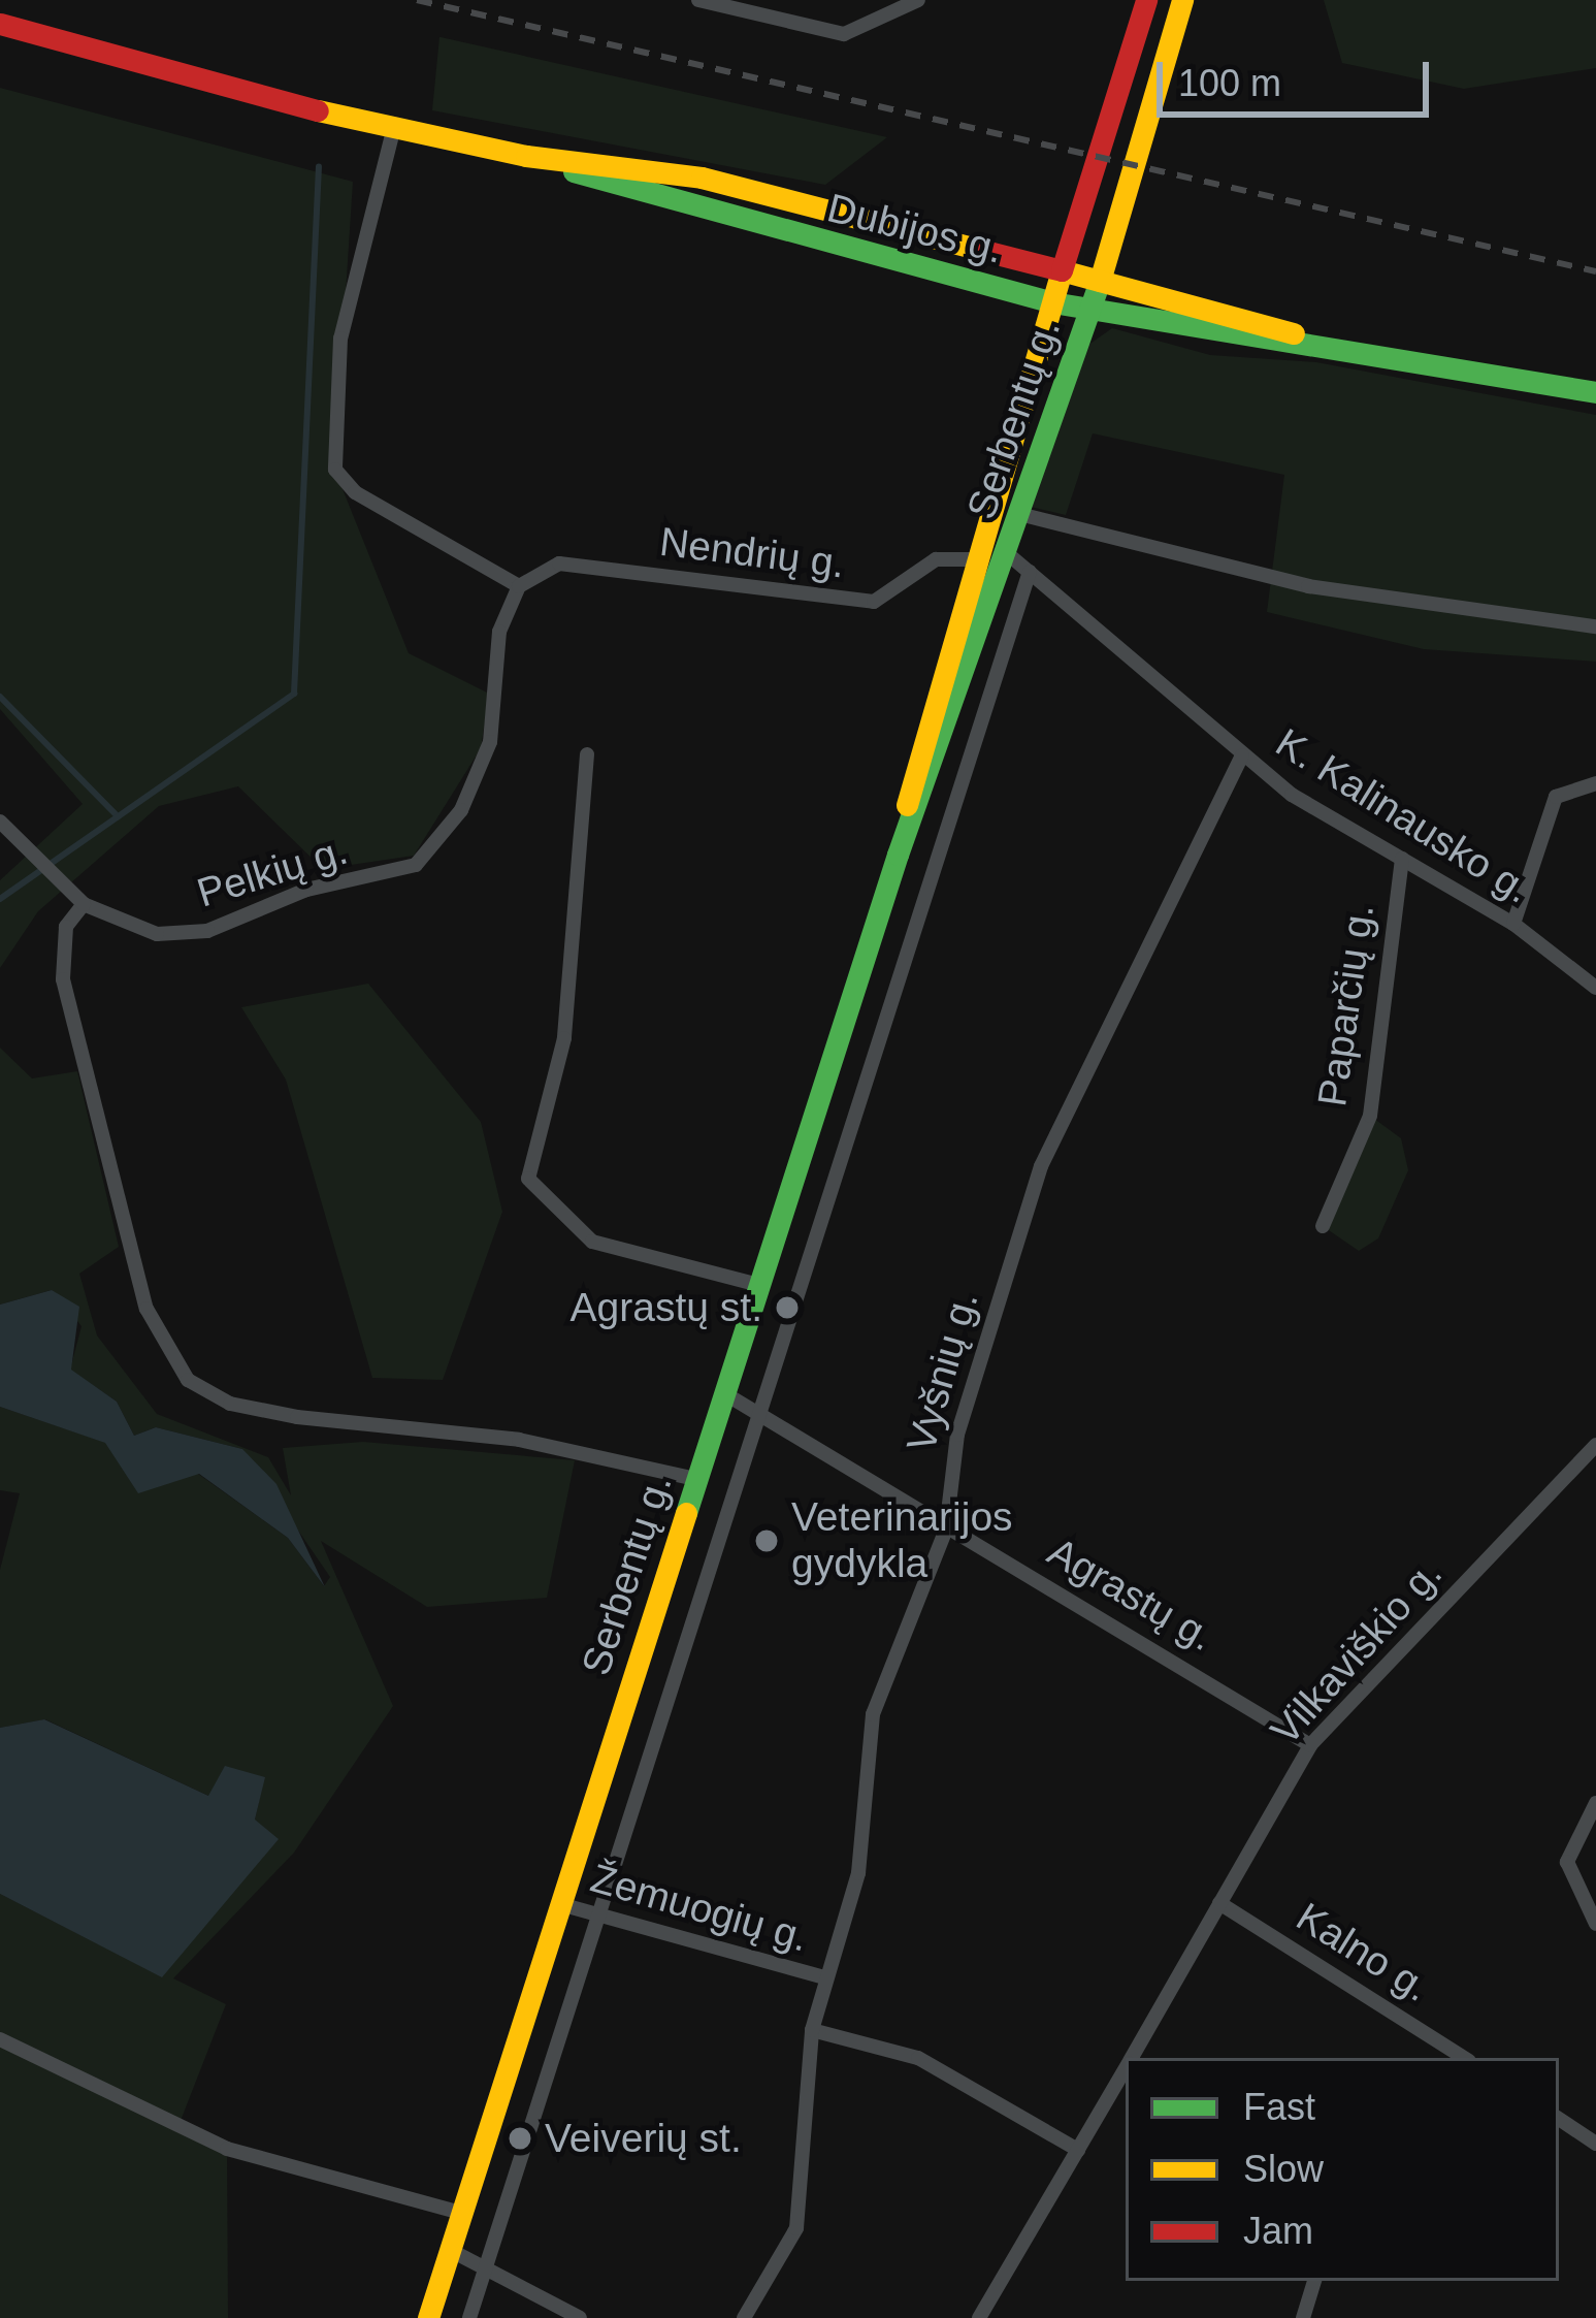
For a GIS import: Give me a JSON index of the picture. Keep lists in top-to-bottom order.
{
  "streets": {
    "main road": ["Dubijos g.", "Serbentų g."],
    "street": [
      "Nendrių g.",
      "K. Kalinausko g.",
      "Pelkių g.",
      "Paparčių g.",
      "Vyšnių g.",
      "Agrastų g.",
      "Vilkaviškio g.",
      "Žemuogių g.",
      "Kalno g."
    ]
  },
  "crossings": [
    ["Dubijos g.", "Serbentų g."],
    ["Serbentų g.", "Nendrių g."],
    ["Serbentų g.", "K. Kalinausko g."],
    ["Serbentų g.", "Agrastų g."],
    ["Serbentų g.", "Žemuogių g."],
    ["Nendrių g.", "Pelkių g."],
    ["K. Kalinausko g.", "Paparčių g."],
    ["K. Kalinausko g.", "Vyšnių g."],
    ["Vyšnių g.", "Agrastų g."],
    ["Vyšnių g.", "Žemuogių g."],
    ["Agrastų g.", "Vilkaviškio g."],
    ["Vilkaviškio g.", "Kalno g."]
  ],
  "places": ["Agrastų st.", "Veterinarijos gydykla", "Veiverių st."],
  "legend": ["Fast", "Slow", "Jam"],
  "scale_bar": "100 m"
}
